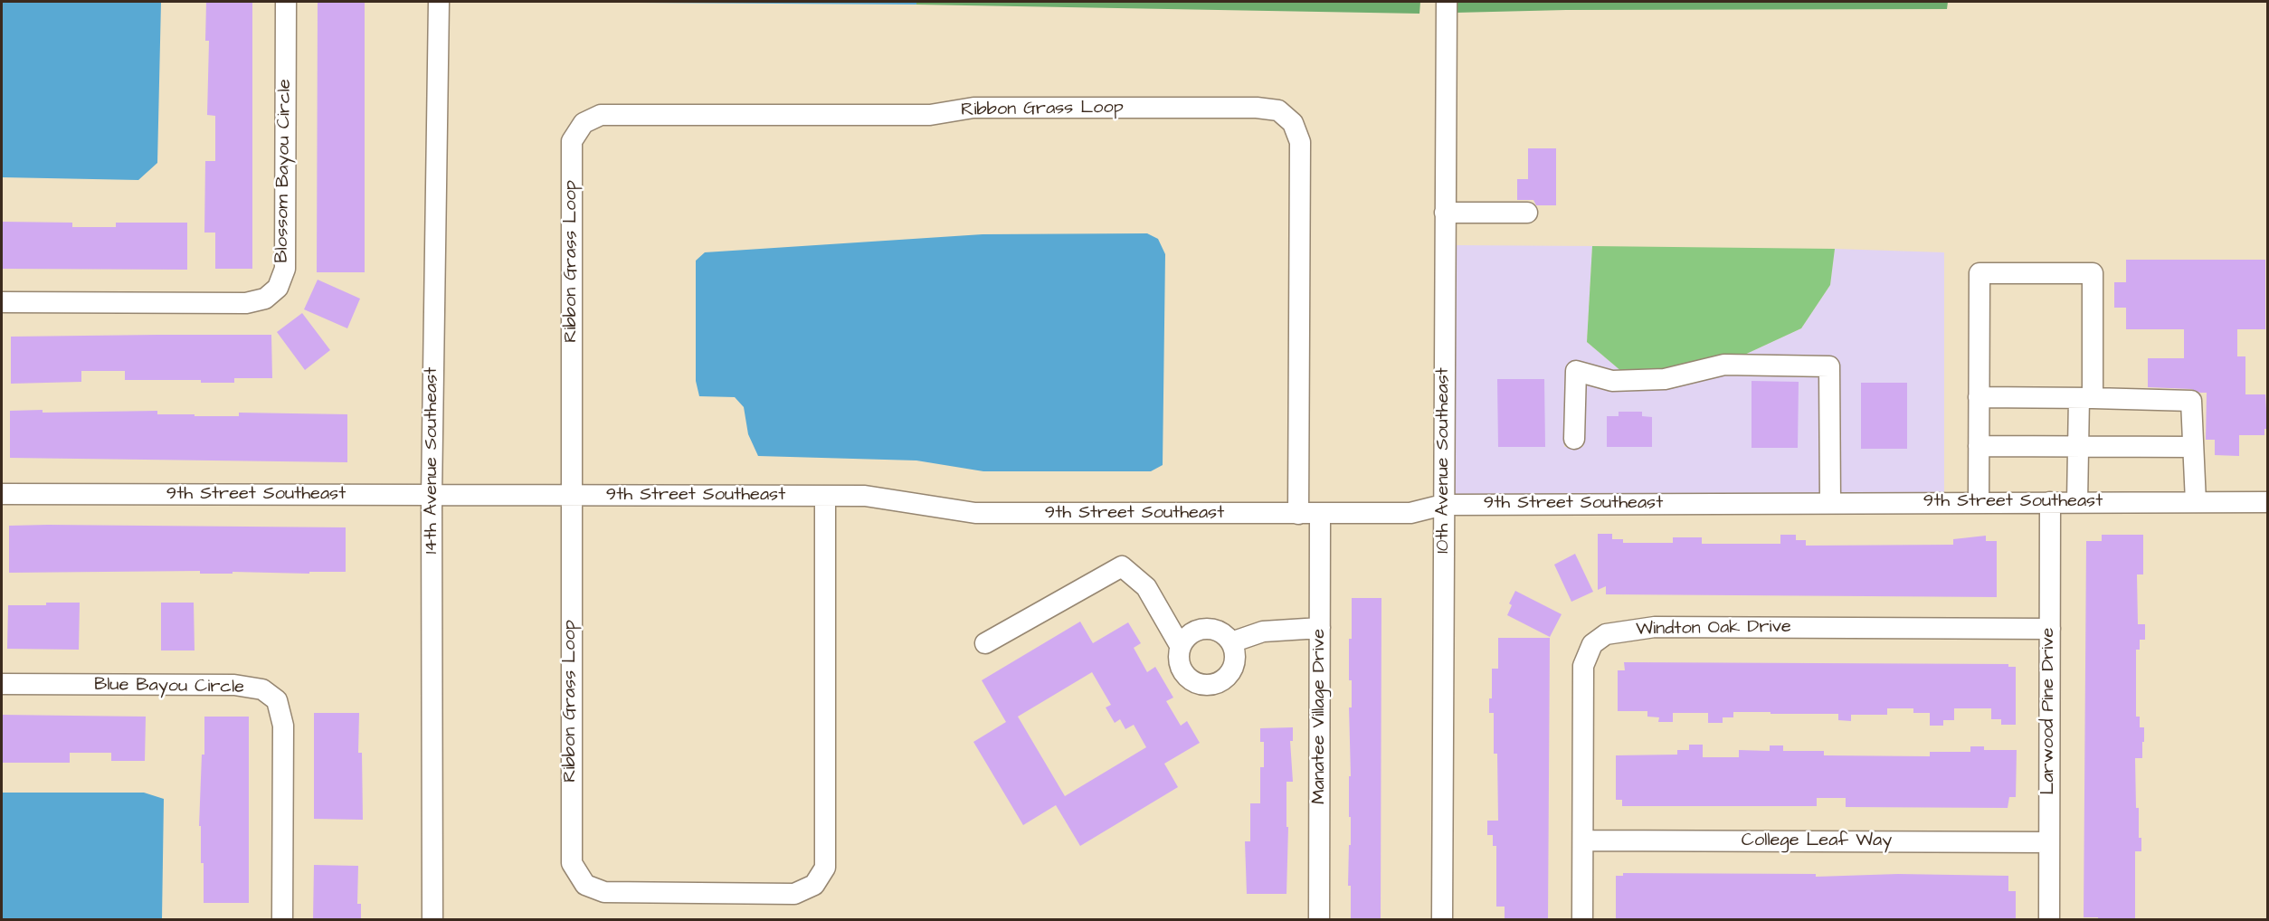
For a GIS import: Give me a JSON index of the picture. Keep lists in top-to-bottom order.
{
  "streets": {
    "street": [
      "Ribbon Grass Loop",
      "Blossom Bayou Circle",
      "14th Avenue Southeast",
      "10th Avenue Southeast",
      "9th Street Southeast",
      "Windton Oak Drive",
      "Blue Bayou Circle",
      "Larwood Pine Drive",
      "Manatee Village Drive",
      "College Leaf Way"
    ]
  },
  "crossings": [
    ["Ribbon Grass Loop", "9th Street Southeast"],
    ["14th Avenue Southeast", "9th Street Southeast"],
    ["10th Avenue Southeast", "9th Street Southeast"],
    ["9th Street Southeast", "Larwood Pine Drive"],
    ["9th Street Southeast", "Manatee Village Drive"],
    ["Windton Oak Drive", "Larwood Pine Drive"],
    ["Windton Oak Drive", "College Leaf Way"],
    ["Larwood Pine Drive", "College Leaf Way"]
  ]
}
